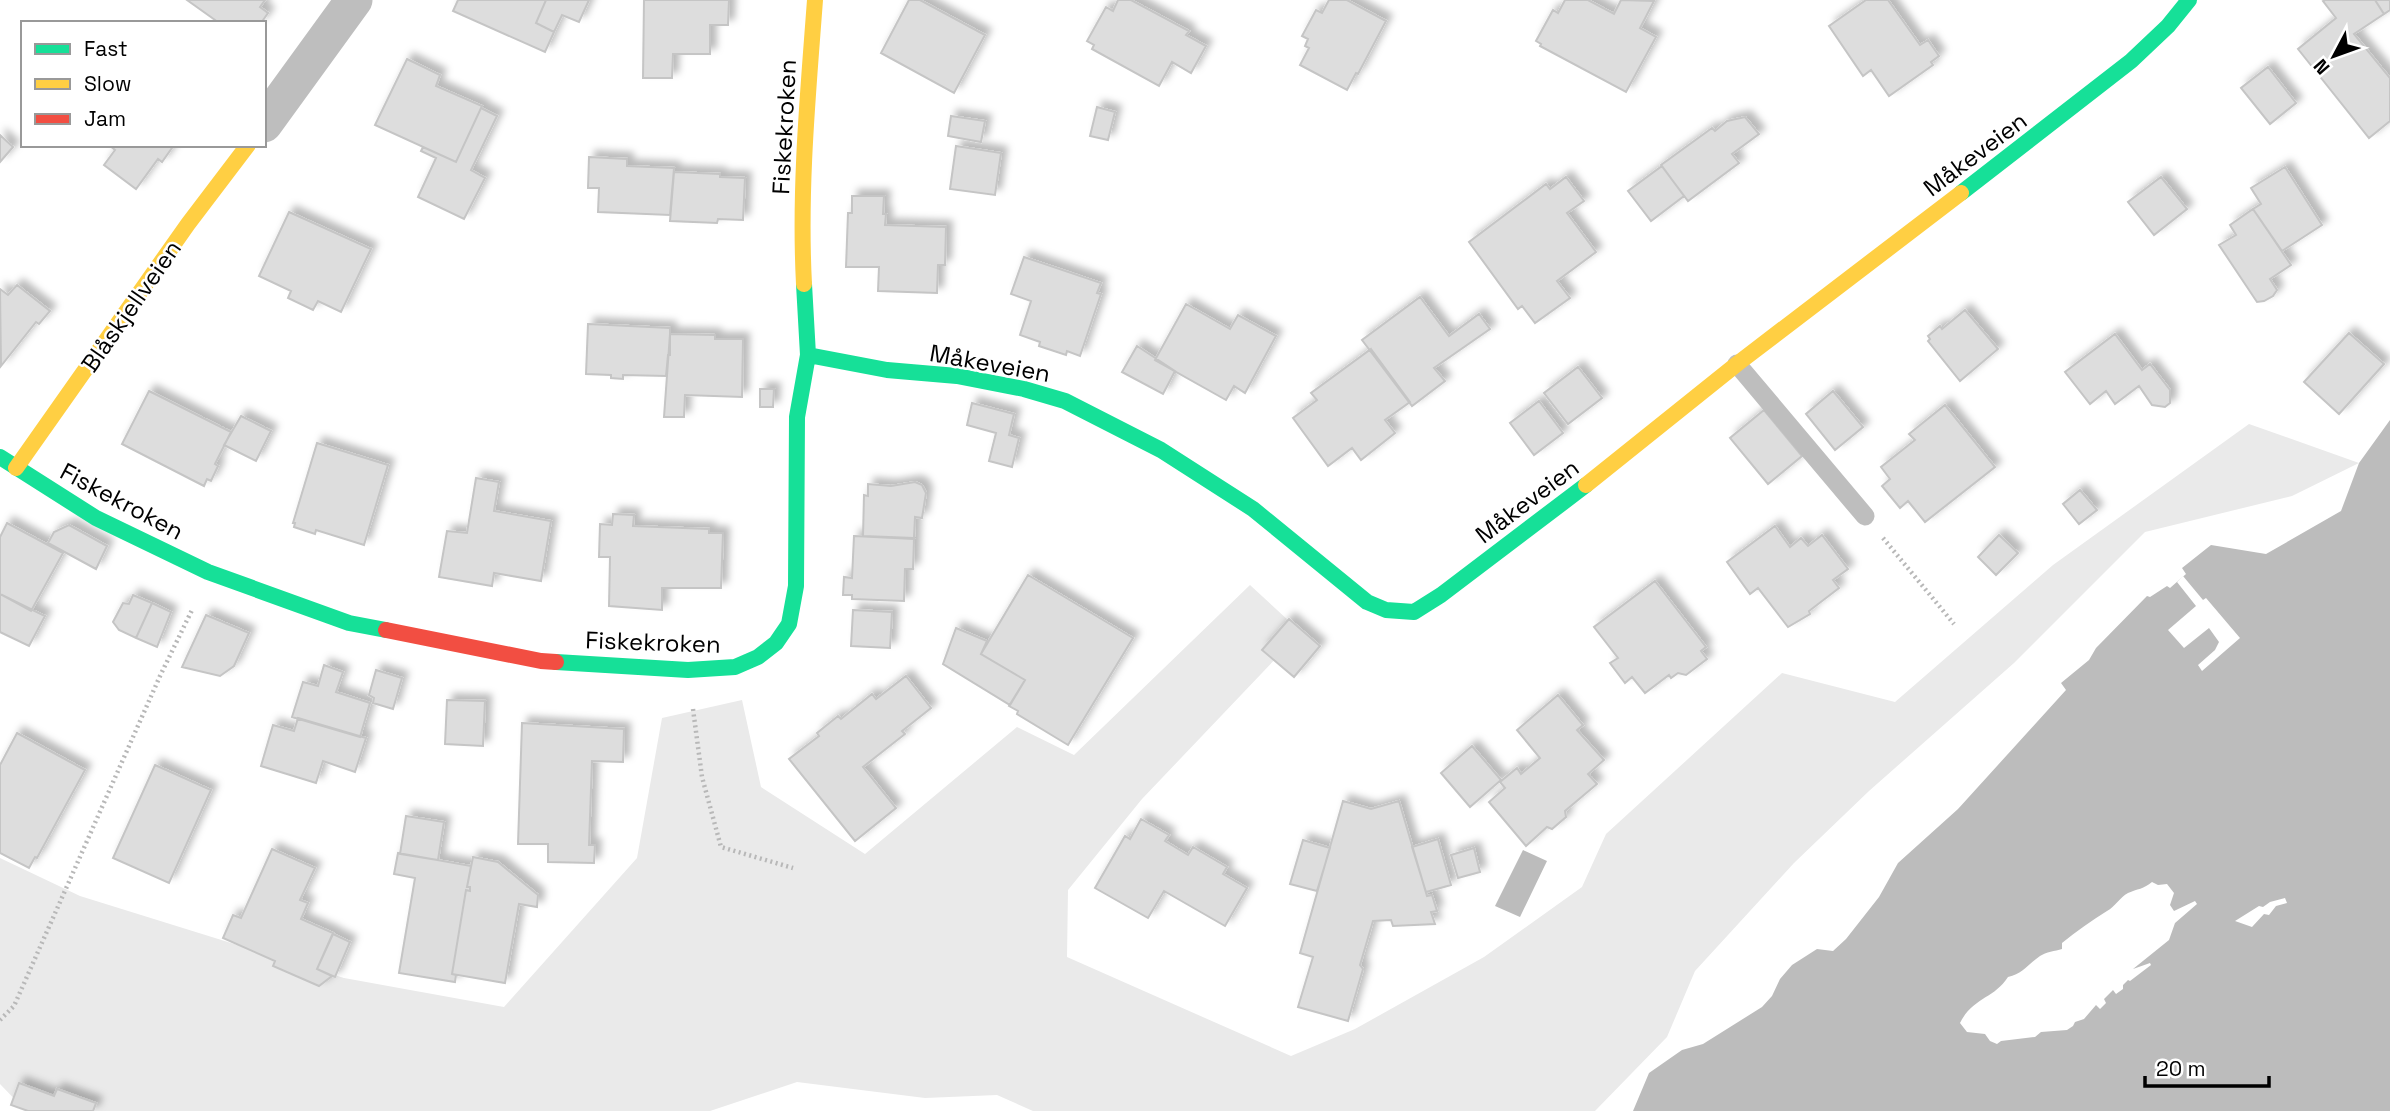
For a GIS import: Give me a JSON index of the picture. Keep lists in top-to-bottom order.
{
  "streets": {
    "street": ["Fiskekroken", "Måkeveien", "Blåskjellveien"]
  },
  "crossings": [
    ["Fiskekroken", "Måkeveien"],
    ["Fiskekroken", "Blåskjellveien"]
  ],
  "legend": ["Fast", "Slow", "Jam"],
  "scale_bar": "20 m",
  "north": "bottom left"
}
